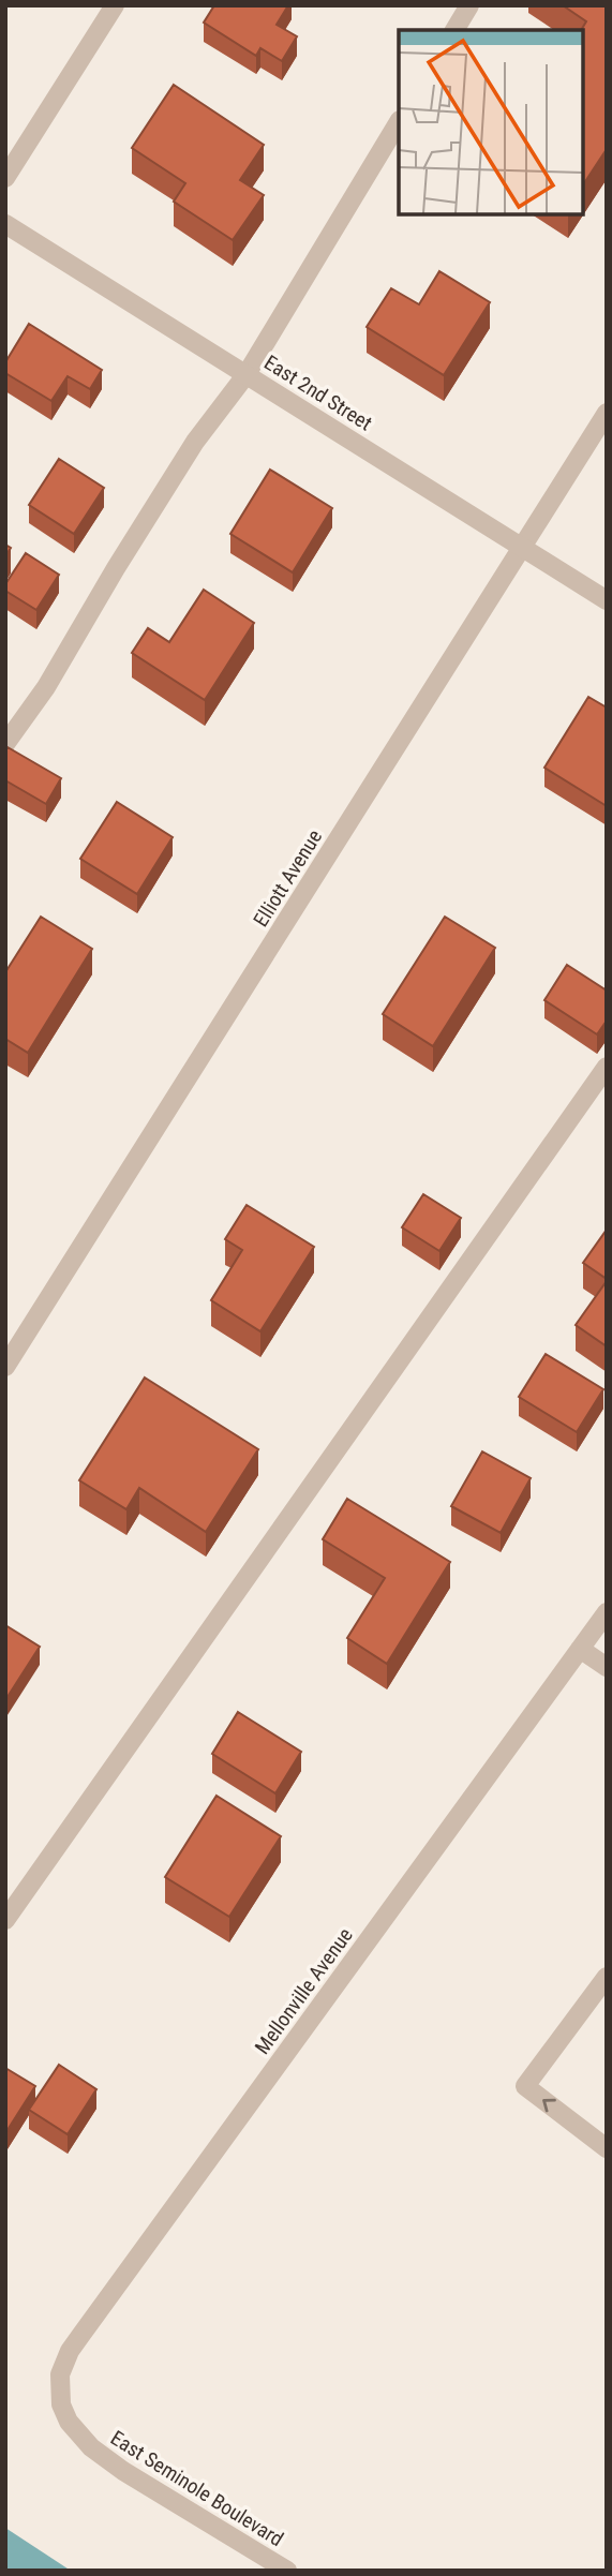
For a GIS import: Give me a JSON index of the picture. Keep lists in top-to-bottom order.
{
  "streets": {
    "street": [
      "East 2nd Street",
      "Elliott Avenue",
      "Mellonville Avenue",
      "East Seminole Boulevard"
    ]
  },
  "crossings": [
    ["East 2nd Street", "Elliott Avenue"],
    ["Mellonville Avenue", "East Seminole Boulevard"]
  ]
}
